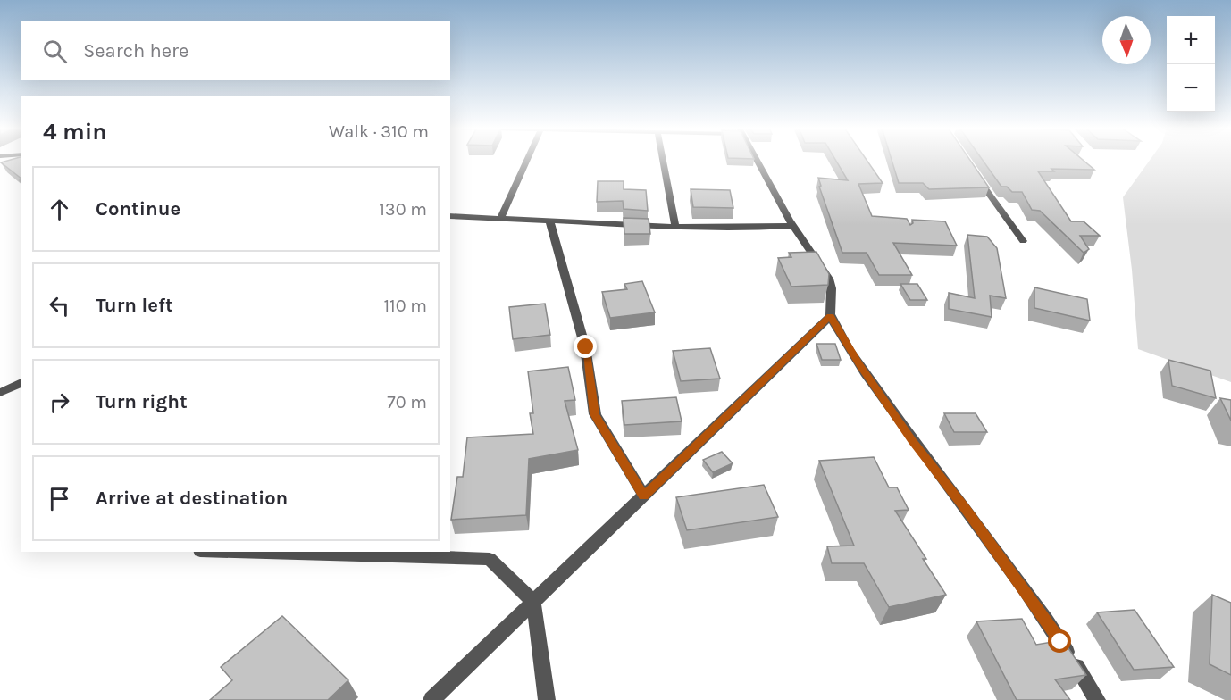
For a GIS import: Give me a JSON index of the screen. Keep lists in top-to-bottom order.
{
  "north": "bottom",
  "page": {
    "map_buttons": ["+", "−"],
    "search": "Search here",
    "heading": ["4 min", "Walk · 310 m"],
    "list": [
      ["Continue", "130 m"],
      ["Turn left", "110 m"],
      ["Turn right", "70 m"],
      "Arrive at destination"
    ]
  }
}
